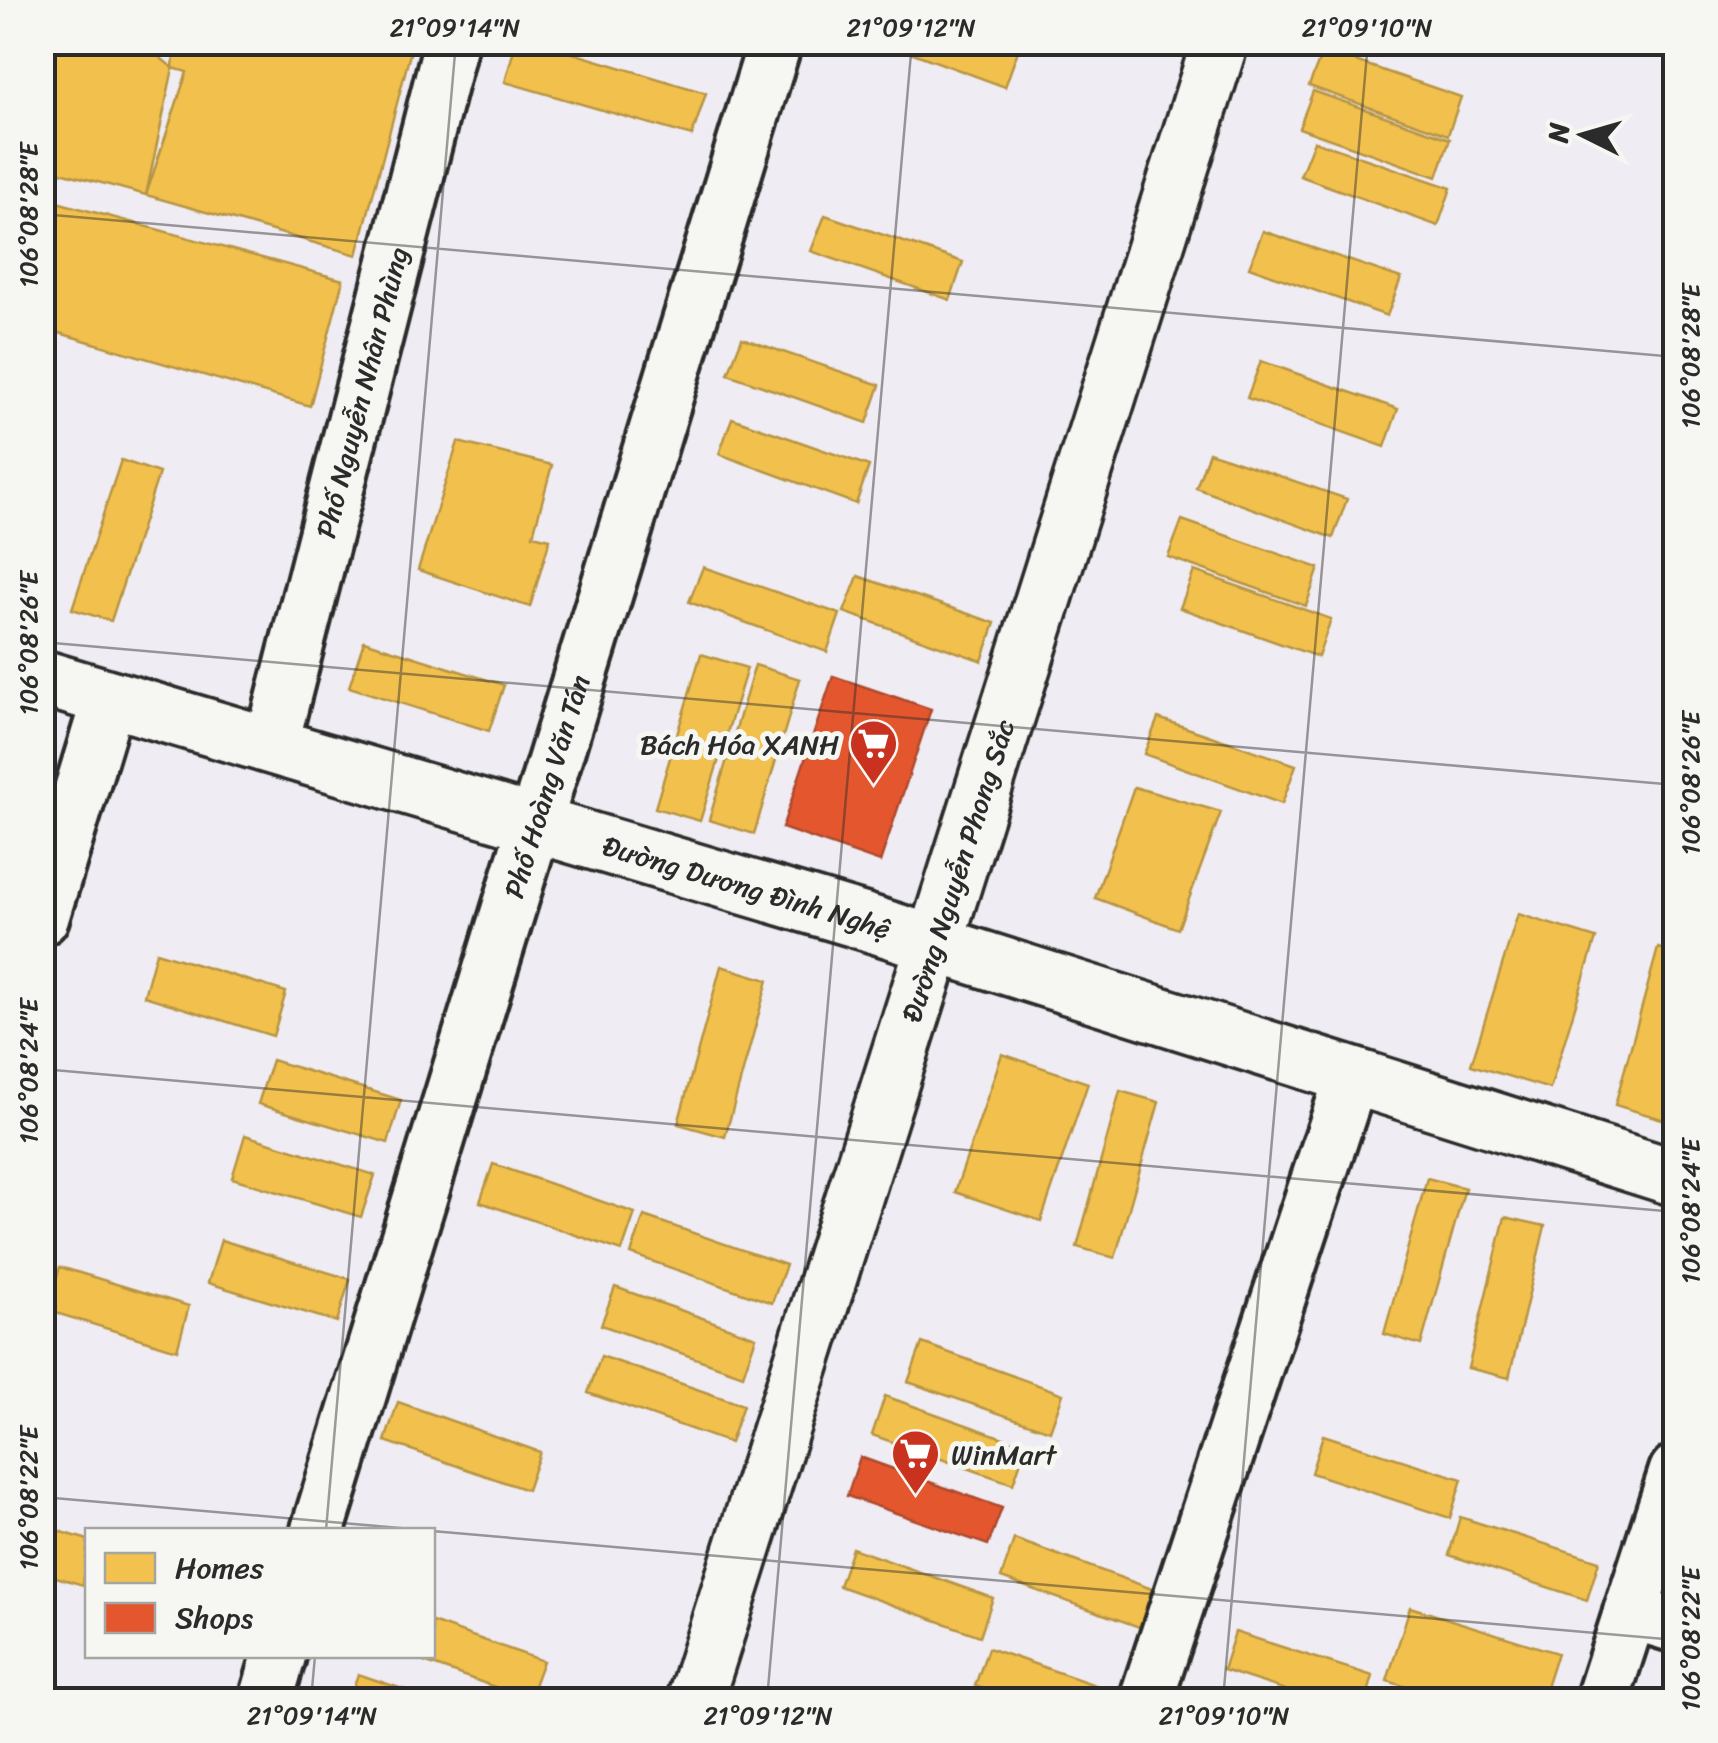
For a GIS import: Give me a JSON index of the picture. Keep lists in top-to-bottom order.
{
  "streets": {
    "main road": ["Đường Nguyễn Phong Sắc", "Đường Dương Đình Nghệ"],
    "street": ["Phố Nguyễn Nhân Phùng", "Phố Hoàng Văn Tán"]
  },
  "crossings": [
    ["Phố Nguyễn Nhân Phùng", "Đường Dương Đình Nghệ"],
    ["Phố Hoàng Văn Tán", "Đường Dương Đình Nghệ"],
    ["Đường Nguyễn Phong Sắc", "Đường Dương Đình Nghệ"]
  ],
  "places": {
    "supermarket": ["Bách Hóa XANH", "WinMart"]
  },
  "legend": ["Homes", "Shops"],
  "north": "left",
  "coordinates": [
    "21°09'14\"N",
    "21°09'12\"N",
    "21°09'10\"N",
    "106°08'28\"E",
    "106°08'26\"E",
    "106°08'24\"E",
    "106°08'22\"E"
  ]
}
